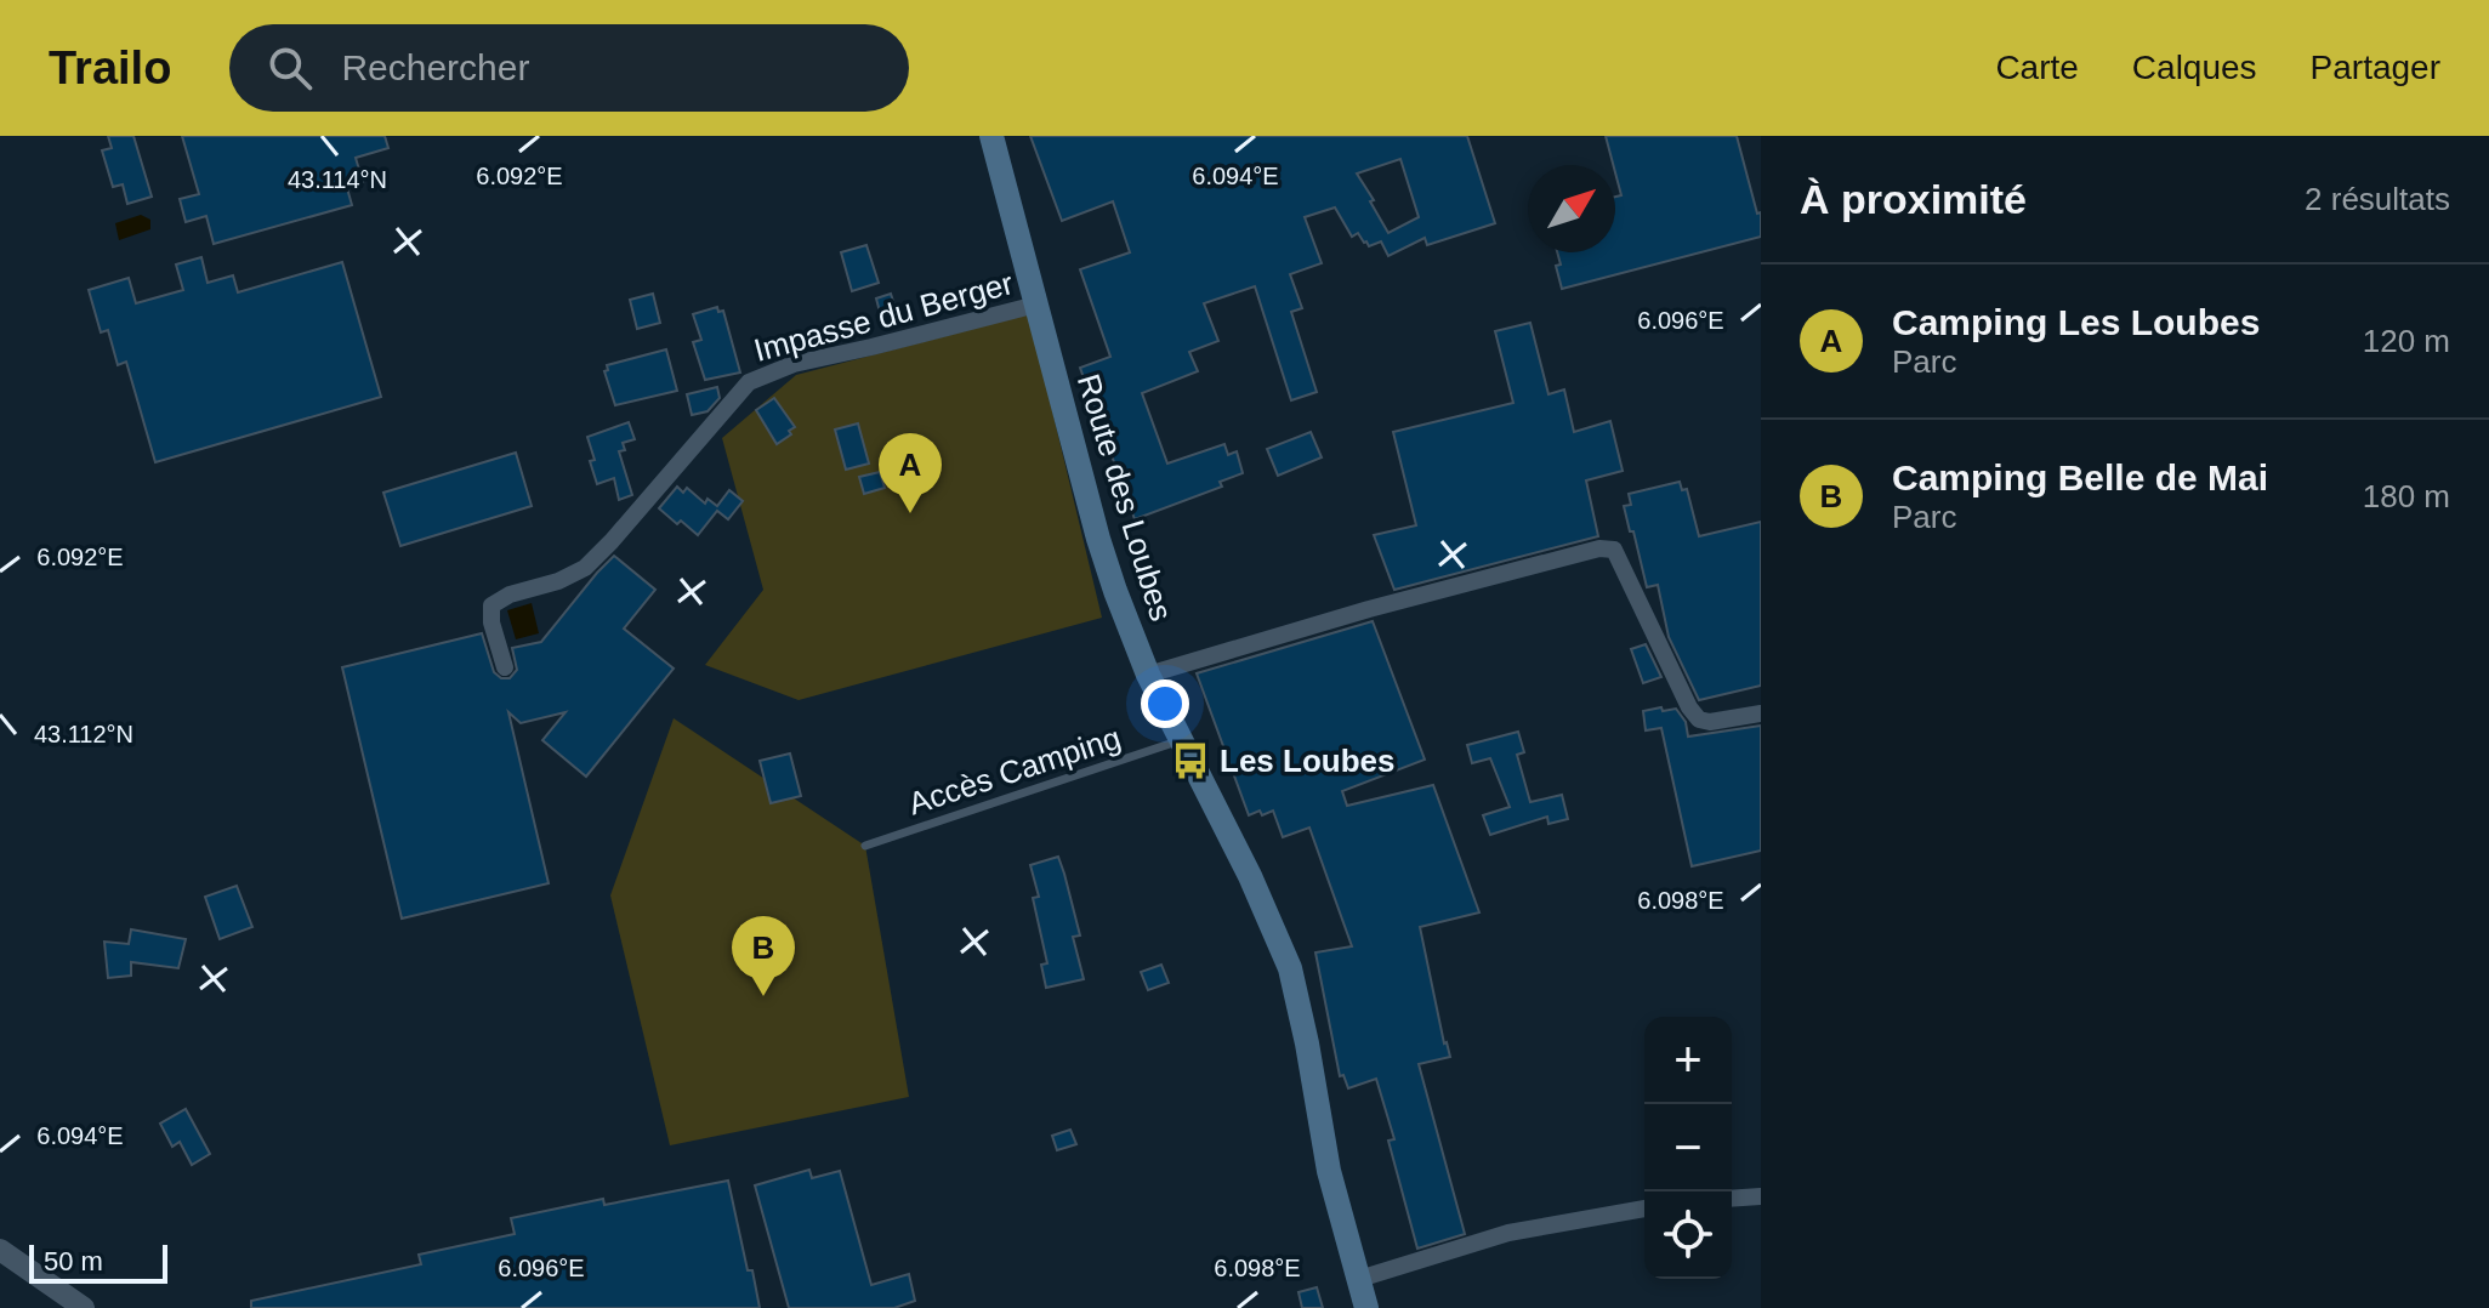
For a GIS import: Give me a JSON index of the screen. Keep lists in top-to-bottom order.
{
  "streets": {
    "main road": ["Route des Loubes"],
    "street": ["Impasse du Berger"],
    "lane": ["Accès Camping"]
  },
  "crossings": [
    ["Impasse du Berger", "Route des Loubes"],
    ["Route des Loubes", "Accès Camping"]
  ],
  "places": {
    "bus stop": ["Les Loubes"]
  },
  "scale_bar": "50 m",
  "north": "top right",
  "page": {
    "header": "Trailo",
    "search": "Rechercher",
    "nav": ["Carte", "Calques", "Partager"],
    "heading": ["À proximité", "2 résultats"],
    "list": [
      {
        "mark": "A",
        "name": "Camping Les Loubes",
        "note": "Parc",
        "value": "120 m"
      },
      {
        "mark": "B",
        "name": "Camping Belle de Mai",
        "note": "Parc",
        "value": "180 m"
      }
    ],
    "pins": ["A", "B"],
    "map_buttons": ["+", "−"],
    "scale": "50 m"
  },
  "coordinates": [
    "6.092°E",
    "6.094°E",
    "43.114°N",
    "6.096°E",
    "43.112°N",
    "6.098°E"
  ]
}
